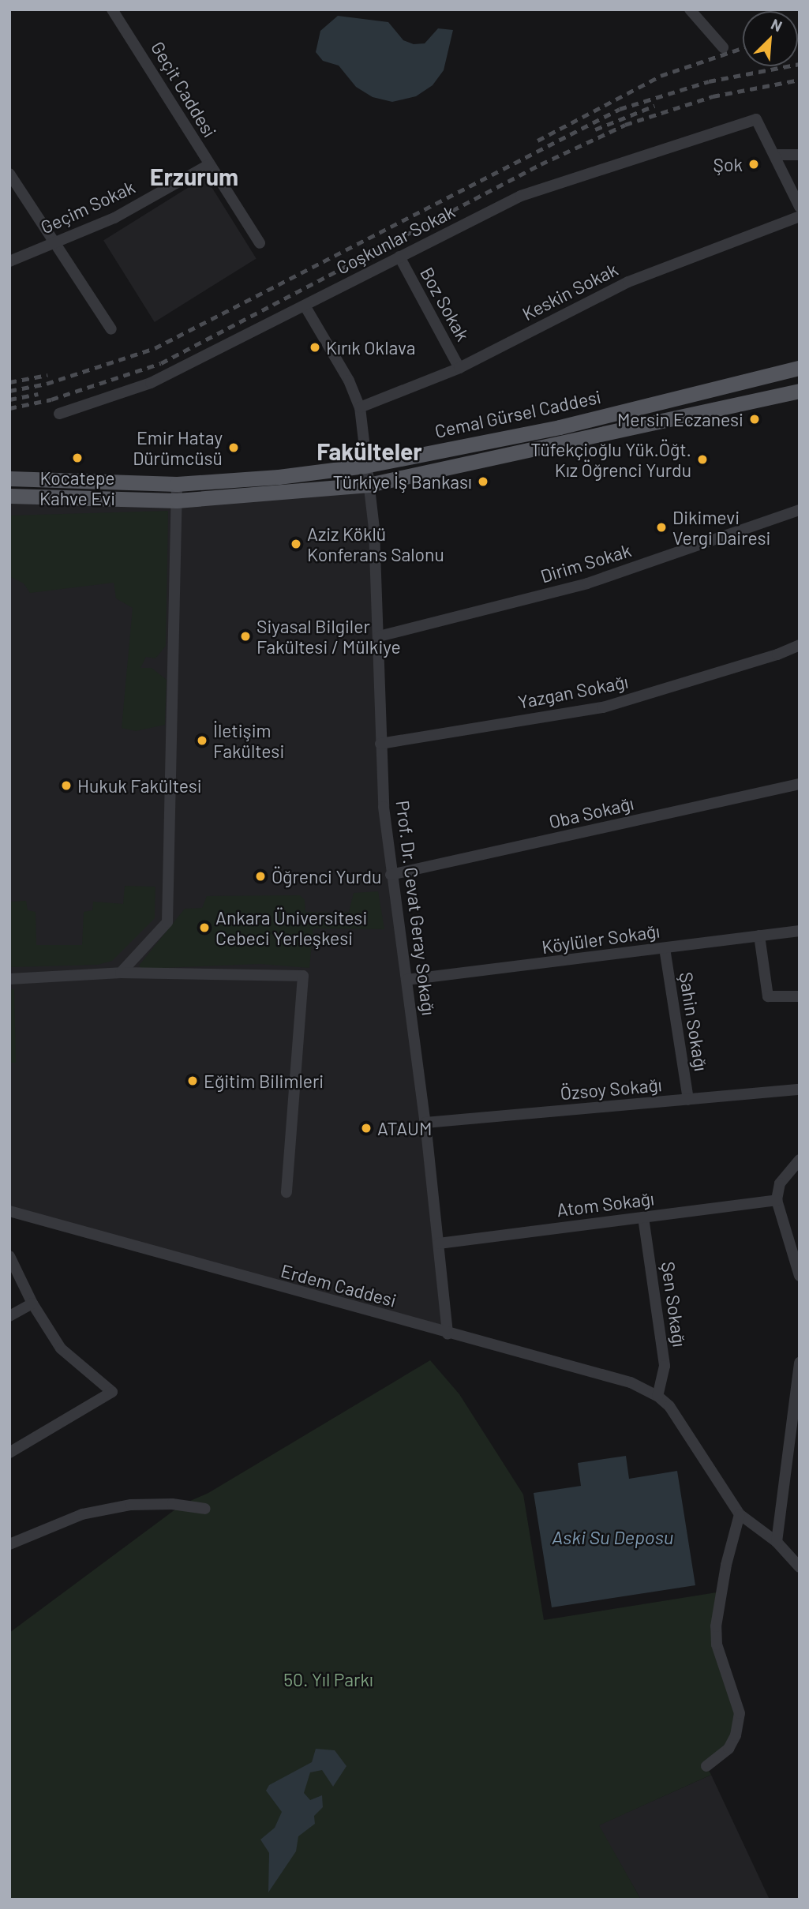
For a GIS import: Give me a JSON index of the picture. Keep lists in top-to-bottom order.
{
  "streets": {
    "main road": ["Cemal Gürsel Caddesi"],
    "street": [
      "Geçit Caddesi",
      "Geçim Sokak",
      "Coşkunlar Sokak",
      "Keskin Sokak",
      "Boz Sokak",
      "Dirim Sokak",
      "Yazgan Sokağı",
      "Oba Sokağı",
      "Prof. Dr. Cevat Geray Sokağı",
      "Köylüler Sokağı",
      "Şahin Sokağı",
      "Özsoy Sokağı",
      "Atom Sokağı",
      "Erdem Caddesi",
      "Şen Sokağı"
    ]
  },
  "crossings": [
    ["Geçit Caddesi", "Geçim Sokak"],
    ["Coşkunlar Sokak", "Boz Sokak"],
    ["Keskin Sokak", "Boz Sokak"],
    ["Dirim Sokak", "Prof. Dr. Cevat Geray Sokağı"],
    ["Yazgan Sokağı", "Prof. Dr. Cevat Geray Sokağı"],
    ["Oba Sokağı", "Prof. Dr. Cevat Geray Sokağı"],
    ["Prof. Dr. Cevat Geray Sokağı", "Köylüler Sokağı"],
    ["Prof. Dr. Cevat Geray Sokağı", "Özsoy Sokağı"],
    ["Prof. Dr. Cevat Geray Sokağı", "Atom Sokağı"],
    ["Prof. Dr. Cevat Geray Sokağı", "Erdem Caddesi"],
    ["Köylüler Sokağı", "Şahin Sokağı"],
    ["Şahin Sokağı", "Özsoy Sokağı"],
    ["Atom Sokağı", "Şen Sokağı"],
    ["Erdem Caddesi", "Şen Sokağı"]
  ],
  "districts": ["Erzurum", "Fakülteler"],
  "water": ["Aski Su Deposu"],
  "parks": ["50. Yıl Parkı"],
  "places": [
    "Şok",
    "Kırık Oklava",
    "Mersin Eczanesi",
    "Emir Hatay Dürümcüsü",
    "Kocatepe Kahve Evi",
    "Tüfekçioğlu Yük.Öğt. Kız Öğrenci Yurdu",
    "Türkiye İş Bankası",
    "Dikimevi Vergi Dairesi",
    "Aziz Köklü Konferans Salonu",
    "Siyasal Bilgiler Fakültesi / Mülkiye",
    "İletişim Fakültesi",
    "Hukuk Fakültesi",
    "Öğrenci Yurdu",
    "Ankara Üniversitesi Cebeci Yerleşkesi",
    "Eğitim Bilimleri",
    "ATAUM"
  ],
  "north": "top right"
}
